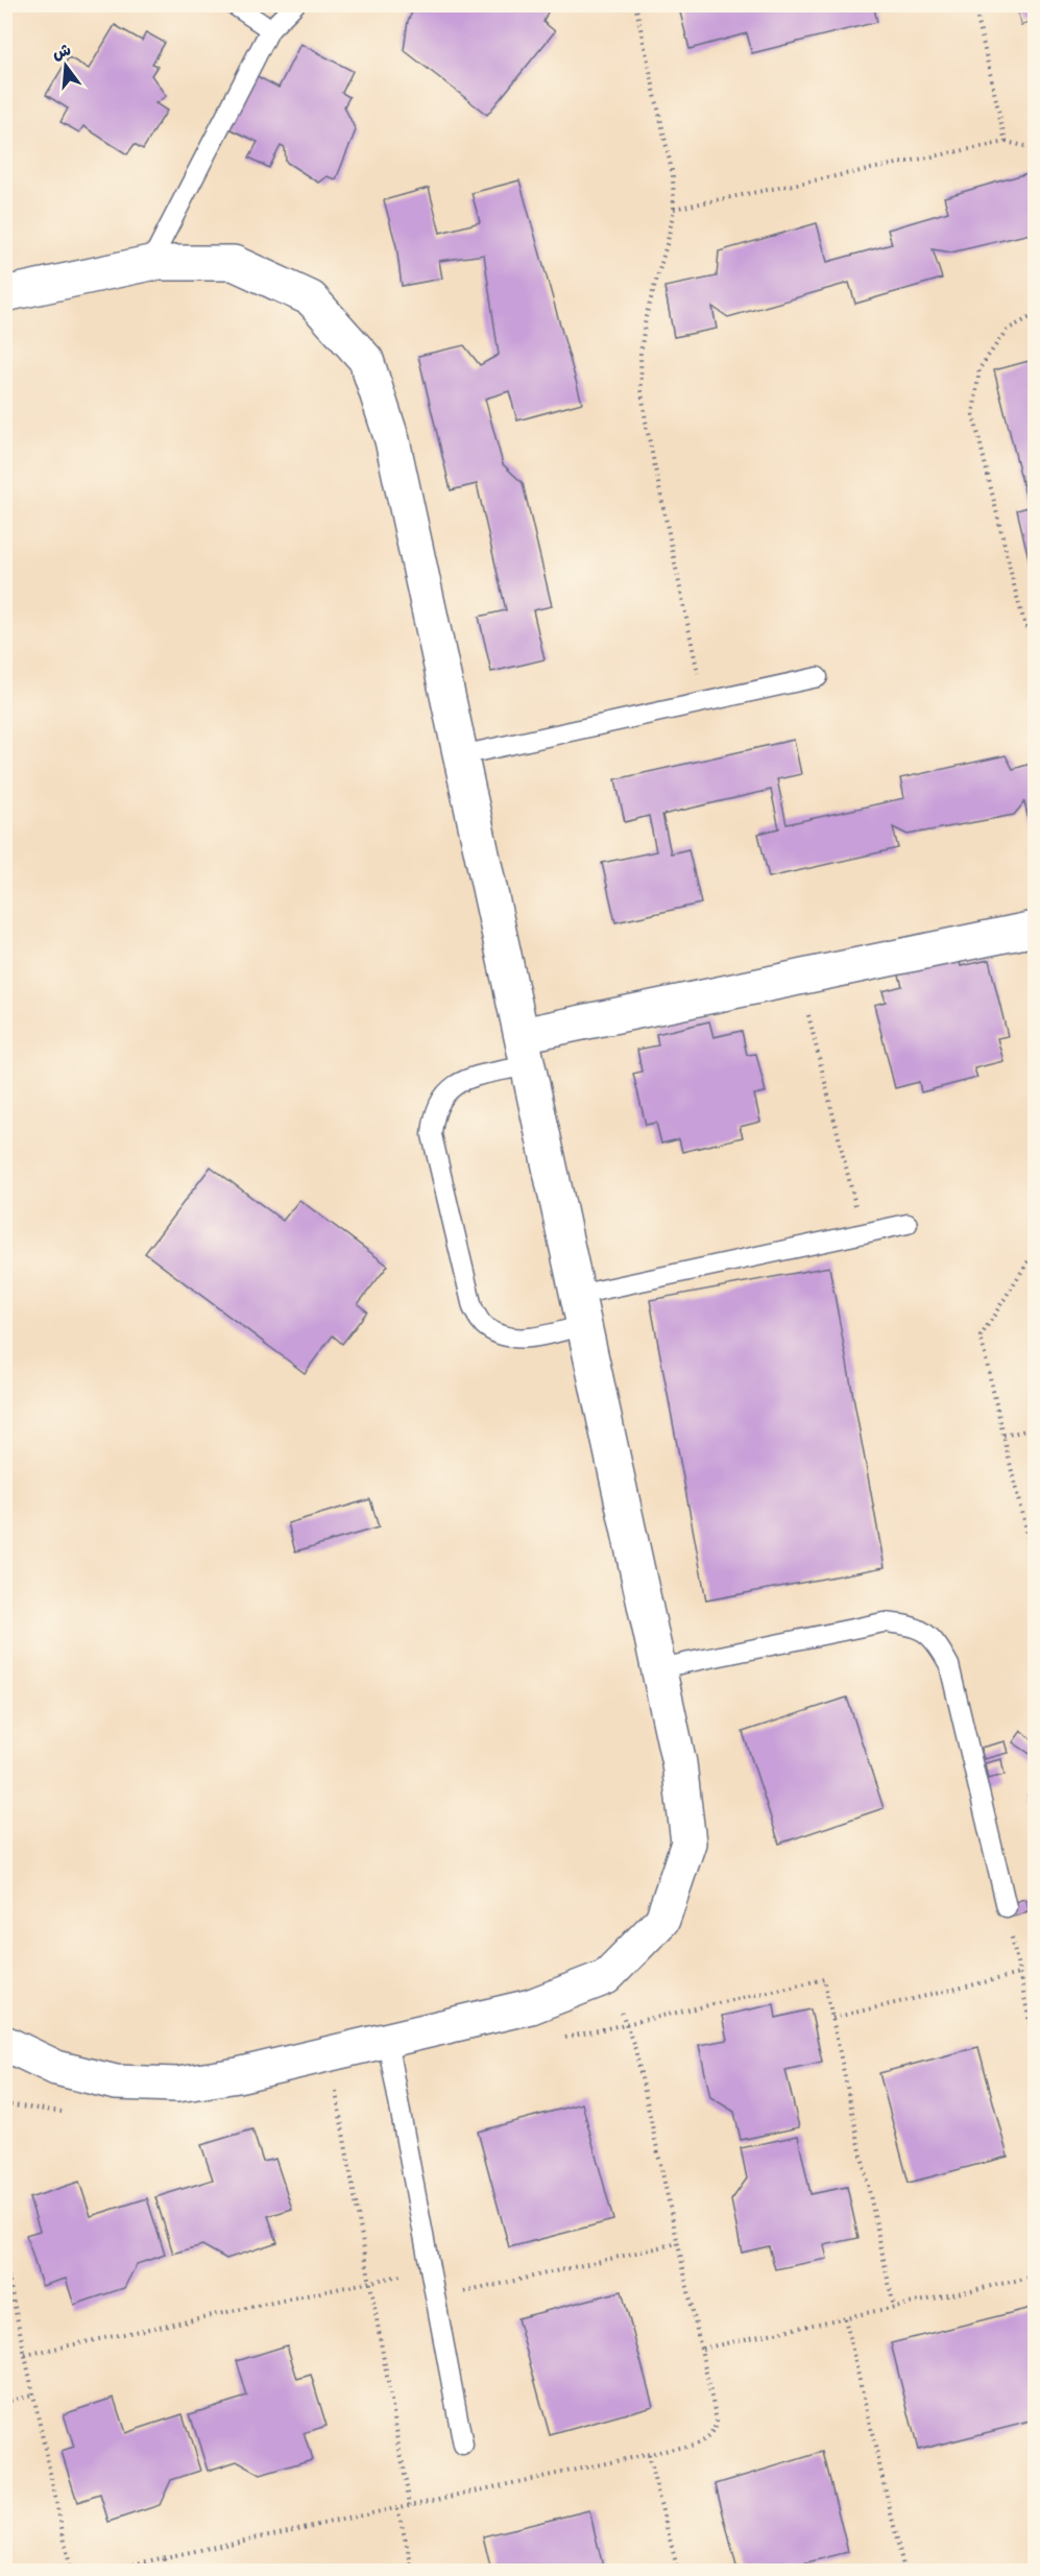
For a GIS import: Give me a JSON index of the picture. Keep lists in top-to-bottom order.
{
  "north": "top"
}
